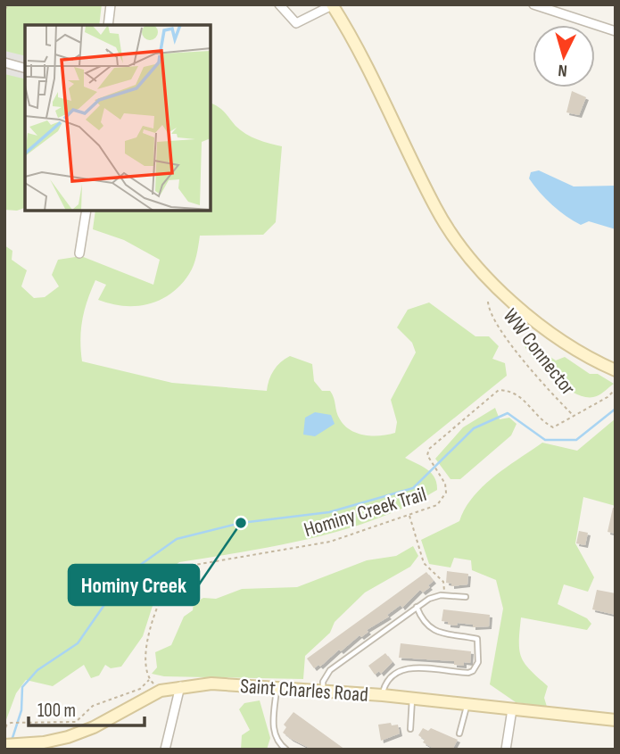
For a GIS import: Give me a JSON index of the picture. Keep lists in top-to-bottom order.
{
  "streets": {
    "street": ["Saint Charles Road"],
    "path": ["WW Connector", "Hominy Creek Trail"]
  },
  "crossings": [
    ["WW Connector", "Hominy Creek Trail"]
  ],
  "places": ["Hominy Creek"],
  "scale_bar": "100 m",
  "north": "bottom"
}
